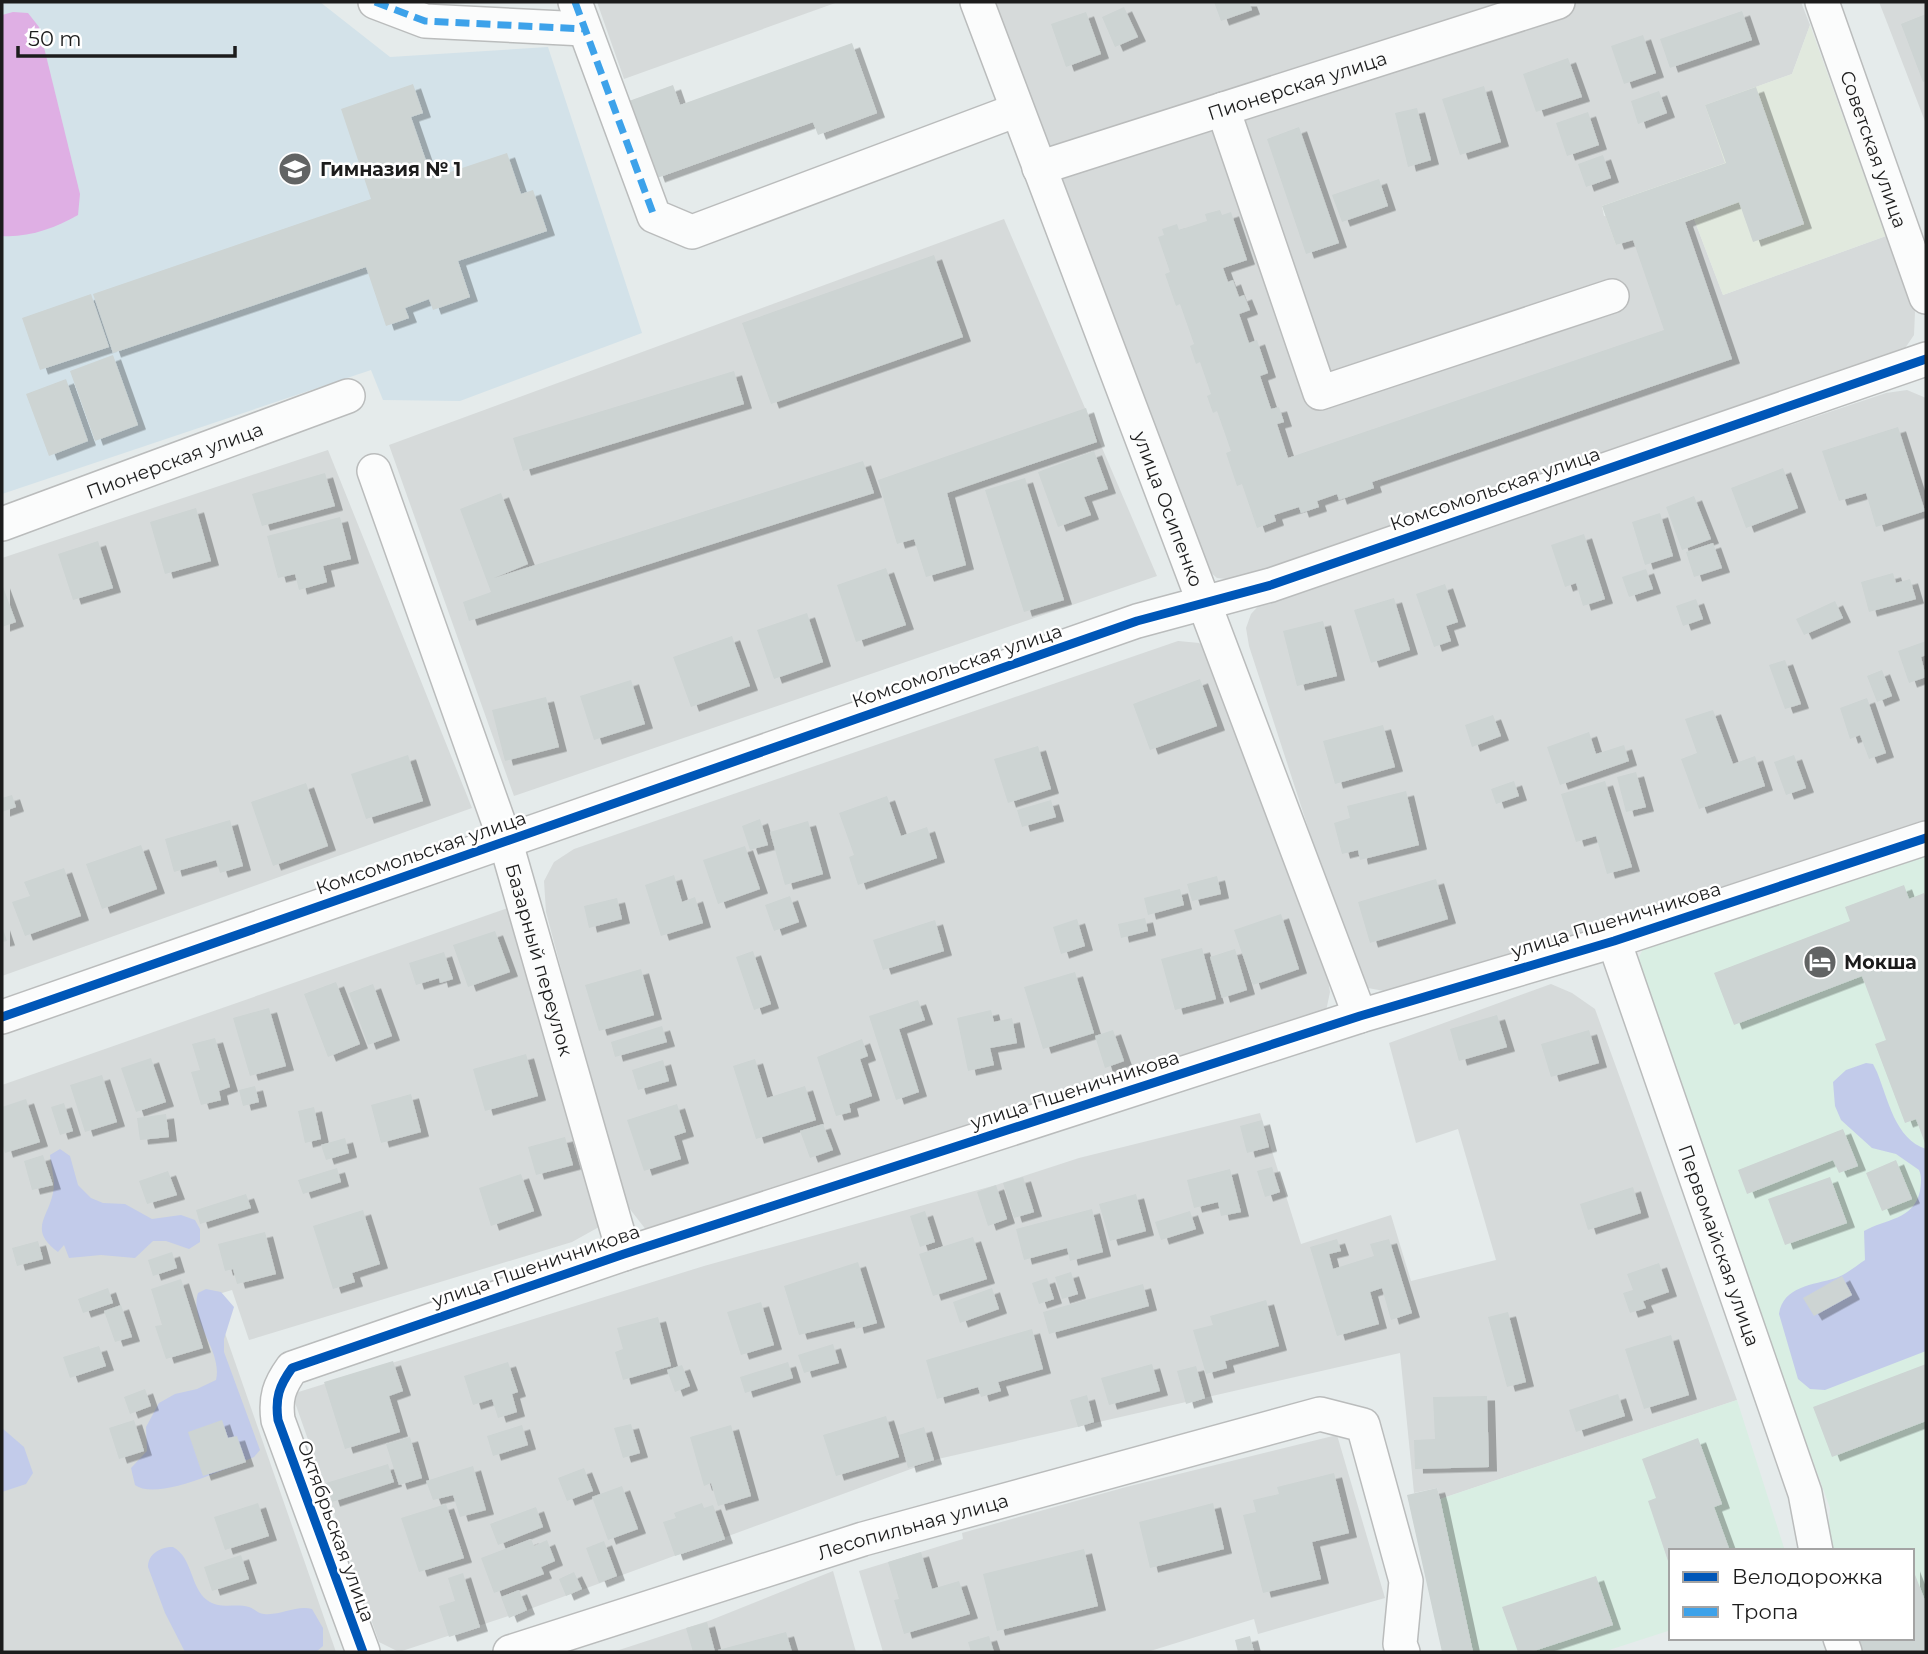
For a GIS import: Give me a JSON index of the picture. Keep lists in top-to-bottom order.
{
  "streets": {
    "street": [
      "Пионерская улица",
      "Советская улица",
      "Комсомольская улица",
      "улица Осипенко",
      "улица Пшеничникова",
      "Базарный переулок",
      "Первомайская улица",
      "Лесопильная улица",
      "Октябрьская улица"
    ]
  },
  "crossings": [
    ["Пионерская улица", "улица Осипенко"],
    ["Комсомольская улица", "улица Осипенко"],
    ["Комсомольская улица", "Базарный переулок"],
    ["улица Осипенко", "улица Пшеничникова"],
    ["улица Пшеничникова", "Базарный переулок"],
    ["улица Пшеничникова", "Первомайская улица"],
    ["улица Пшеничникова", "Октябрьская улица"]
  ],
  "places": {
    "school or university": ["Гимназия № 1"],
    "hotel": ["Мокша"]
  },
  "legend": ["Велодорожка", "Тропа"],
  "scale_bar": "50 m"
}
